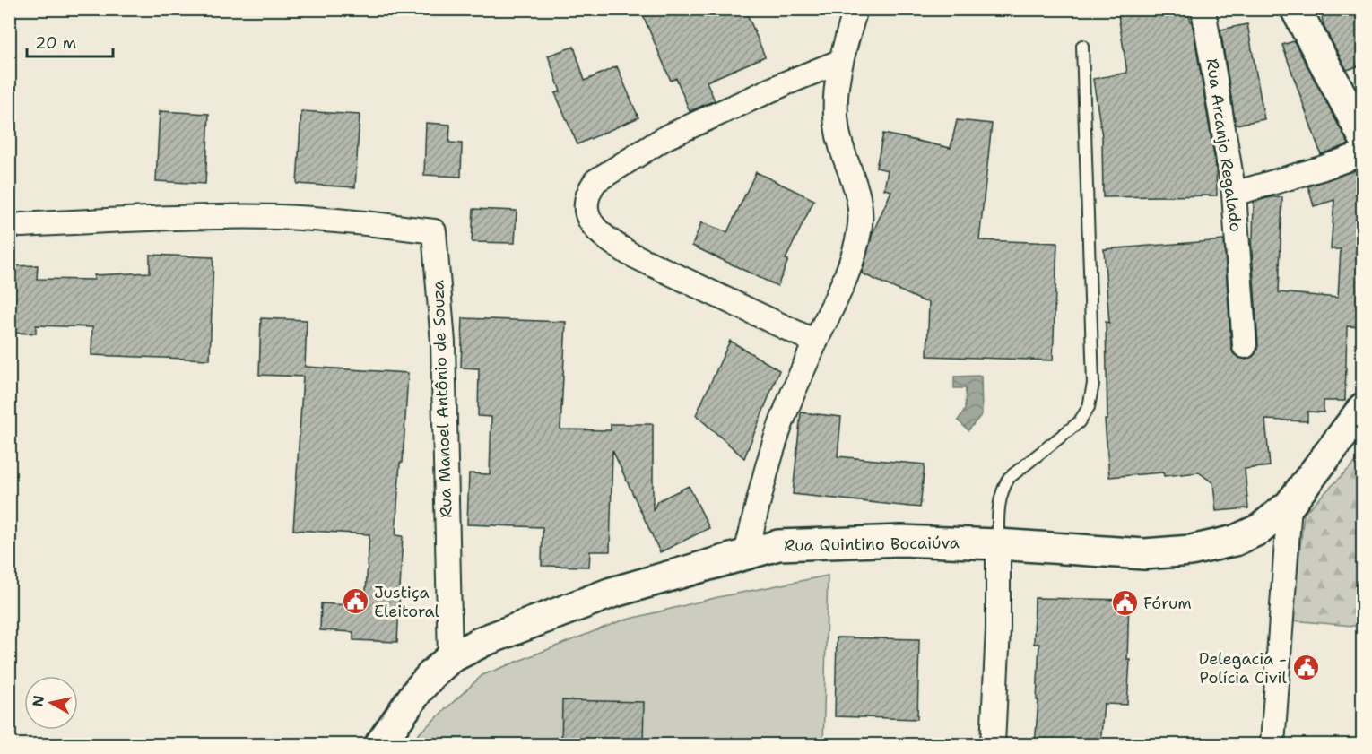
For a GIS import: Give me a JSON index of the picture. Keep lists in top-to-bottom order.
{
  "streets": {
    "main road": ["Rua Quintino Bocaiúva"],
    "street": ["Rua Arcanjo Regalado", "Rua Manoel Antônio de Souza"]
  },
  "crossings": [
    ["Rua Manoel Antônio de Souza", "Rua Quintino Bocaiúva"]
  ],
  "places": {
    "public building": ["Justiça Eleitoral", "Fórum", "Delegacia - Polícia Civil"]
  },
  "scale_bar": "20 m",
  "north": "left"
}
